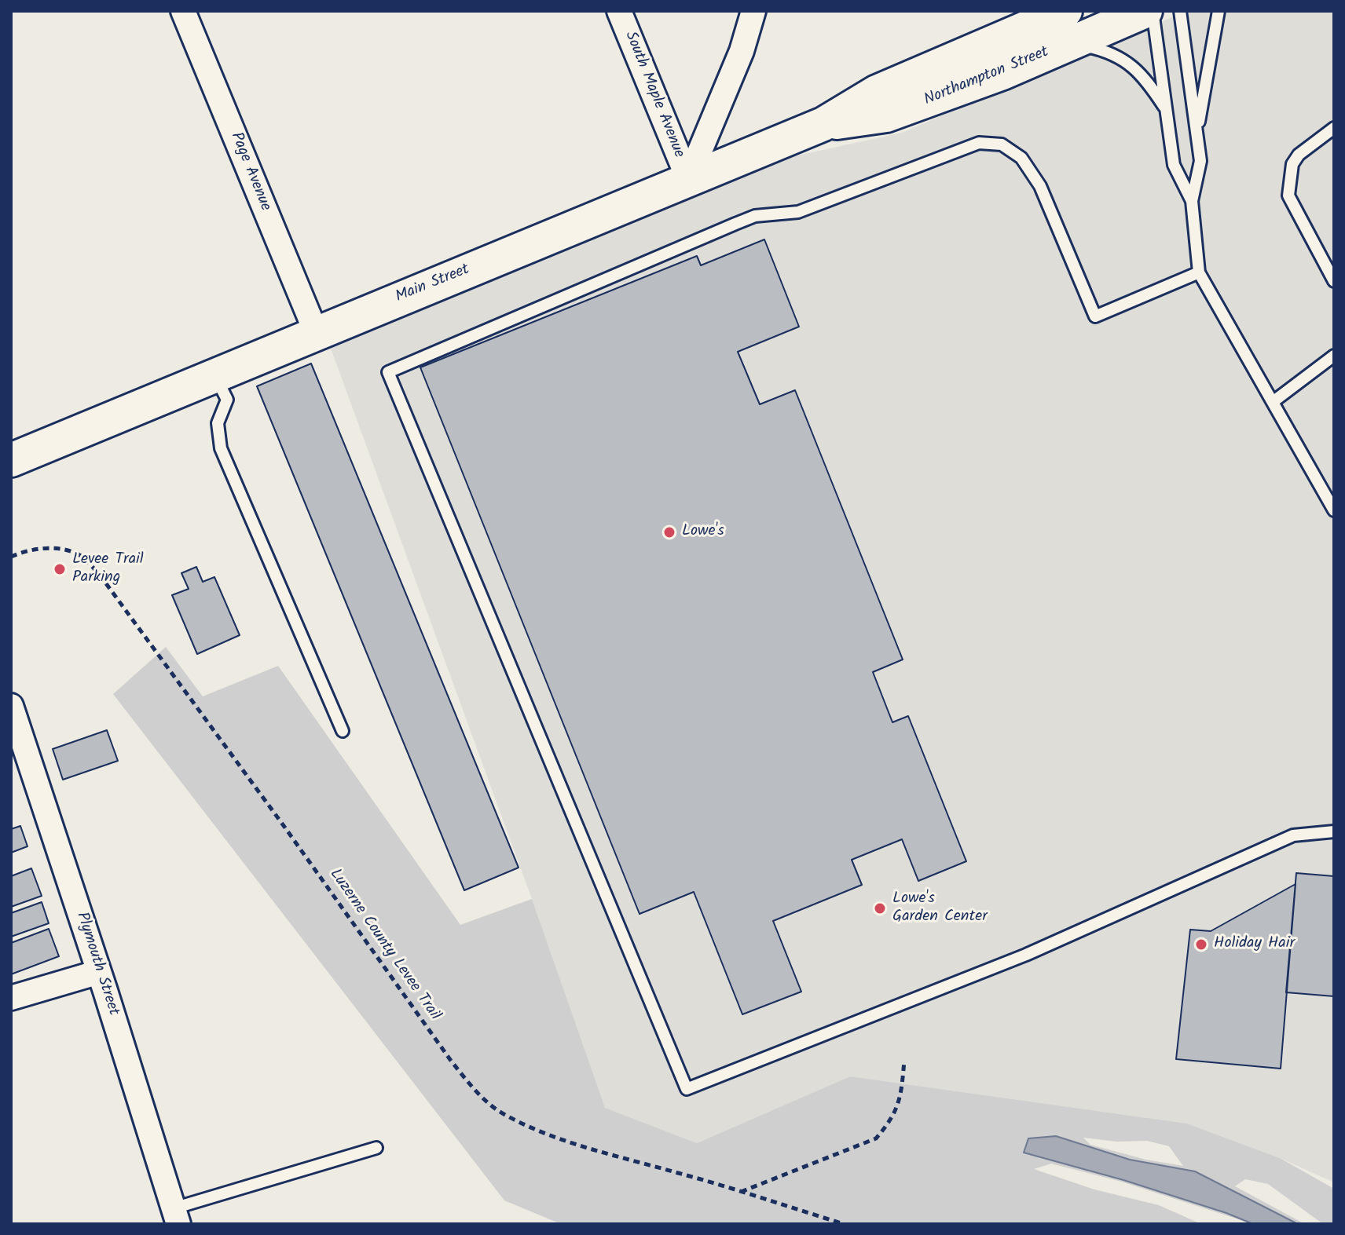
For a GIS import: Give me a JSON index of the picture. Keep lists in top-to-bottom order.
{
  "streets": {
    "street": [
      "Northampton Street",
      "South Maple Avenue",
      "Page Avenue",
      "Main Street",
      "Plymouth Street"
    ],
    "path": ["Luzerne County Levee Trail"]
  },
  "crossings": [
    ["Northampton Street", "South Maple Avenue"],
    ["Northampton Street", "Main Street"],
    ["South Maple Avenue", "Main Street"],
    ["Page Avenue", "Main Street"]
  ],
  "places": [
    "Lowe's",
    "Levee Trail Parking",
    "Lowe's Garden Center",
    "Holiday Hair"
  ]
}
